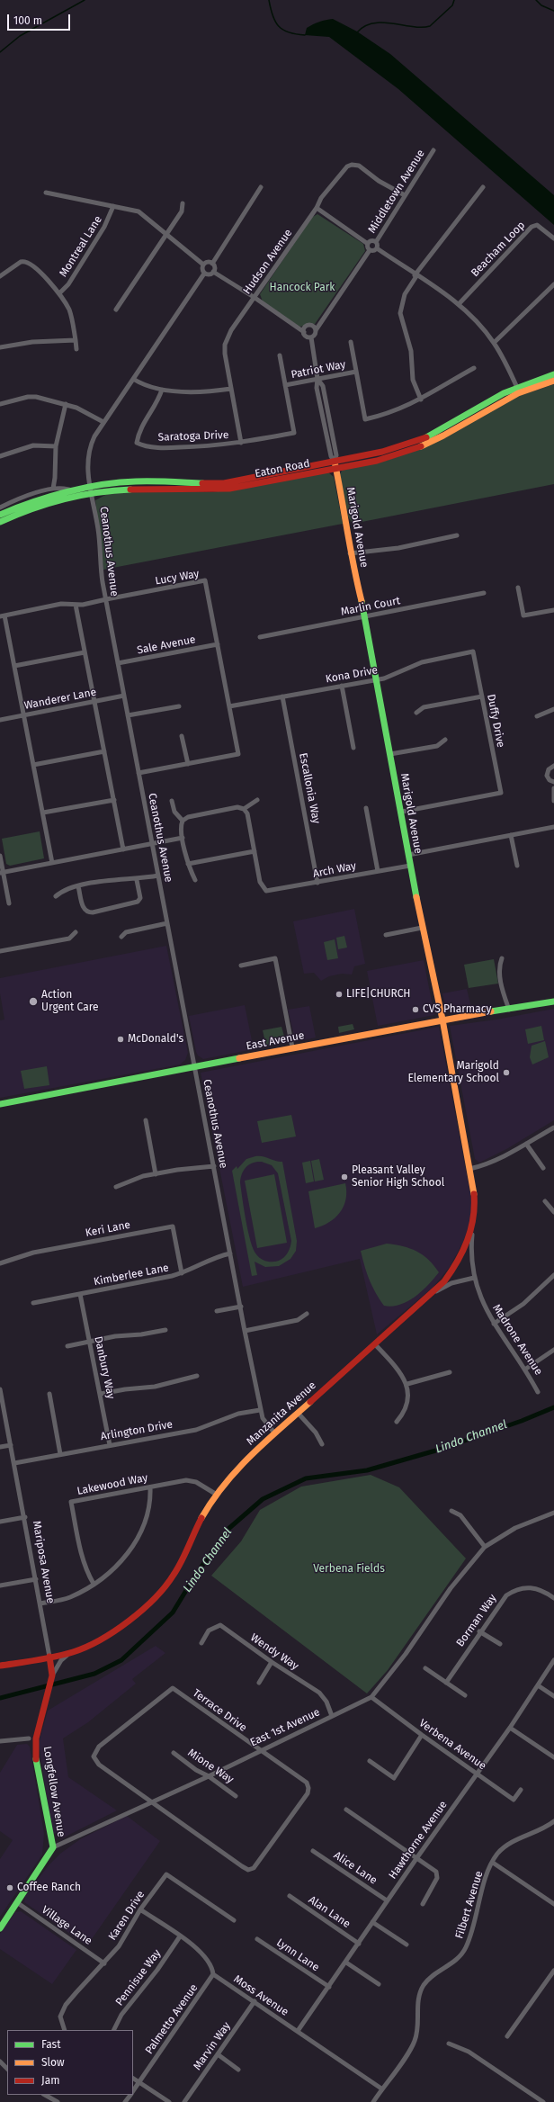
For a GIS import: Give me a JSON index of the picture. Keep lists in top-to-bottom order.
{
  "streets": {
    "street": [
      "Middletown Avenue",
      "Montreal Lane",
      "Beacham Loop",
      "Hudson Avenue",
      "Patriot Way",
      "Saratoga Drive",
      "Eaton Road",
      "Marigold Avenue",
      "Ceanothus Avenue",
      "Lucy Way",
      "Marlin Court",
      "Sale Avenue",
      "Kona Drive",
      "Wanderer Lane",
      "Duffy Drive",
      "Escallonia Way",
      "Arch Way",
      "East Avenue",
      "Keri Lane",
      "Kimberlee Lane",
      "Madrone Avenue",
      "Danbury Way",
      "Manzanita Avenue",
      "Arlington Drive",
      "Lakewood Way",
      "Mariposa Avenue",
      "Borman Way",
      "Wendy Way",
      "Terrace Drive",
      "East 1st Avenue",
      "Verbena Avenue",
      "Mione Way",
      "Longfellow Avenue",
      "Hawthorne Avenue",
      "Alice Lane",
      "Filbert Avenue",
      "Alan Lane",
      "Karen Drive",
      "Village Lane",
      "Lynn Lane",
      "Pennisue Way",
      "Moss Avenue",
      "Palmetto Avenue",
      "Marvin Way"
    ]
  },
  "crossings": [
    ["Middletown Avenue", "Hudson Avenue"],
    ["Middletown Avenue", "Marigold Avenue"],
    ["Hudson Avenue", "Saratoga Drive"],
    ["Patriot Way", "Saratoga Drive"],
    ["Patriot Way", "Marigold Avenue"],
    ["Eaton Road", "Marigold Avenue"],
    ["Eaton Road", "Ceanothus Avenue"],
    ["Marigold Avenue", "Marlin Court"],
    ["Marigold Avenue", "Kona Drive"],
    ["Marigold Avenue", "Duffy Drive"],
    ["Marigold Avenue", "Arch Way"],
    ["Marigold Avenue", "East Avenue"],
    ["Marigold Avenue", "Madrone Avenue"],
    ["Ceanothus Avenue", "Lucy Way"],
    ["Ceanothus Avenue", "Sale Avenue"],
    ["Ceanothus Avenue", "Wanderer Lane"],
    ["Ceanothus Avenue", "East Avenue"],
    ["Ceanothus Avenue", "Kimberlee Lane"],
    ["Ceanothus Avenue", "Manzanita Avenue"],
    ["Ceanothus Avenue", "Arlington Drive"],
    ["Lucy Way", "Sale Avenue"],
    ["Lucy Way", "Kona Drive"],
    ["Kona Drive", "Duffy Drive"],
    ["Kona Drive", "Escallonia Way"],
    ["Escallonia Way", "Arch Way"],
    ["Keri Lane", "Kimberlee Lane"],
    ["Kimberlee Lane", "Danbury Way"],
    ["Madrone Avenue", "Manzanita Avenue"],
    ["Danbury Way", "Arlington Drive"],
    ["Manzanita Avenue", "Lakewood Way"],
    ["Manzanita Avenue", "Mariposa Avenue"],
    ["Arlington Drive", "Mariposa Avenue"],
    ["Mariposa Avenue", "Longfellow Avenue"],
    ["Wendy Way", "East 1st Avenue"],
    ["Terrace Drive", "East 1st Avenue"],
    ["East 1st Avenue", "Verbena Avenue"],
    ["East 1st Avenue", "Mione Way"],
    ["East 1st Avenue", "Longfellow Avenue"],
    ["Verbena Avenue", "Hawthorne Avenue"],
    ["Hawthorne Avenue", "Alice Lane"],
    ["Hawthorne Avenue", "Alan Lane"],
    ["Hawthorne Avenue", "Lynn Lane"],
    ["Hawthorne Avenue", "Moss Avenue"],
    ["Filbert Avenue", "Moss Avenue"],
    ["Karen Drive", "Village Lane"],
    ["Moss Avenue", "Palmetto Avenue"],
    ["Moss Avenue", "Marvin Way"]
  ],
  "water": ["Lindo Channel"],
  "parks": ["Hancock Park", "Verbena Fields"],
  "places": [
    "LIFE|CHURCH",
    "Action Urgent Care",
    "CVS Pharmacy",
    "McDonald's",
    "Marigold Elementary School",
    "Pleasant Valley Senior High School",
    "Coffee Ranch"
  ],
  "legend": ["Fast", "Slow", "Jam"],
  "scale_bar": "100 m"
}
